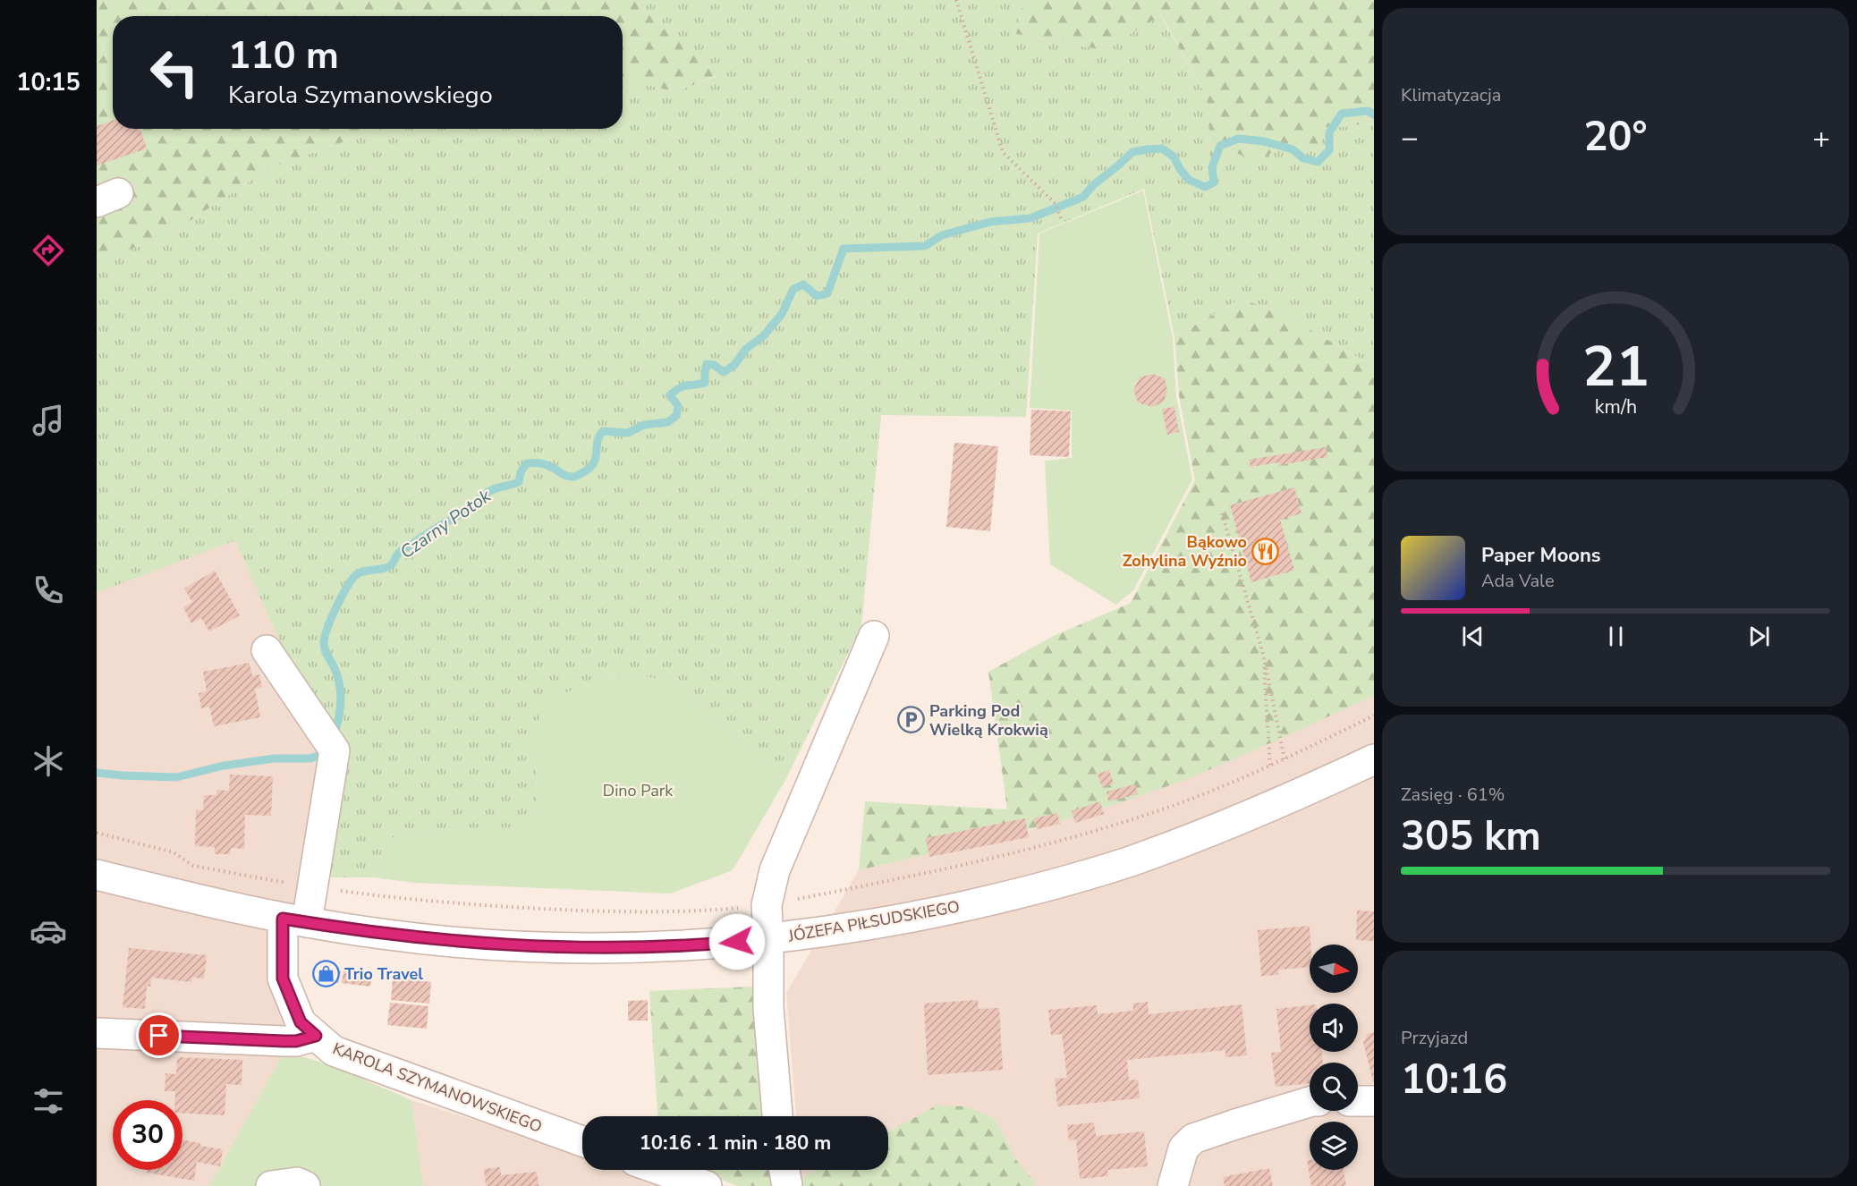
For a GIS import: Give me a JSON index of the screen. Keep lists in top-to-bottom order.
{
  "streets": {
    "street": ["JÓZEFA PIŁSUDSKIEGO", "KAROLA SZYMANOWSKIEGO"]
  },
  "crossings": [
    ["JÓZEFA PIŁSUDSKIEGO", "KAROLA SZYMANOWSKIEGO"]
  ],
  "water": ["Czarny Potok"],
  "parks": ["Dino Park"],
  "places": {
    "restaurant": ["Bąkowo Zohylina Wyźnio"],
    "parking": ["Parking Pod Wielką Krokwią"],
    "shop": ["Trio Travel"]
  },
  "north": "right",
  "page": {
    "tabs": "10:15",
    "tile": [
      "Klimatyzacja",
      ["Zasięg · 61%", "305 km"],
      ["Przyjazd", "10:16"]
    ],
    "turn": ["110 m", "Karola Szymanowskiego"],
    "heat": ["−", "20°", "+"],
    "song": ["Paper Moons", "Ada Vale"],
    "limit": "30",
    "trip": "10:16 · 1 min · 180 m",
    "gauge": ["21", "km/h"]
  }
}
